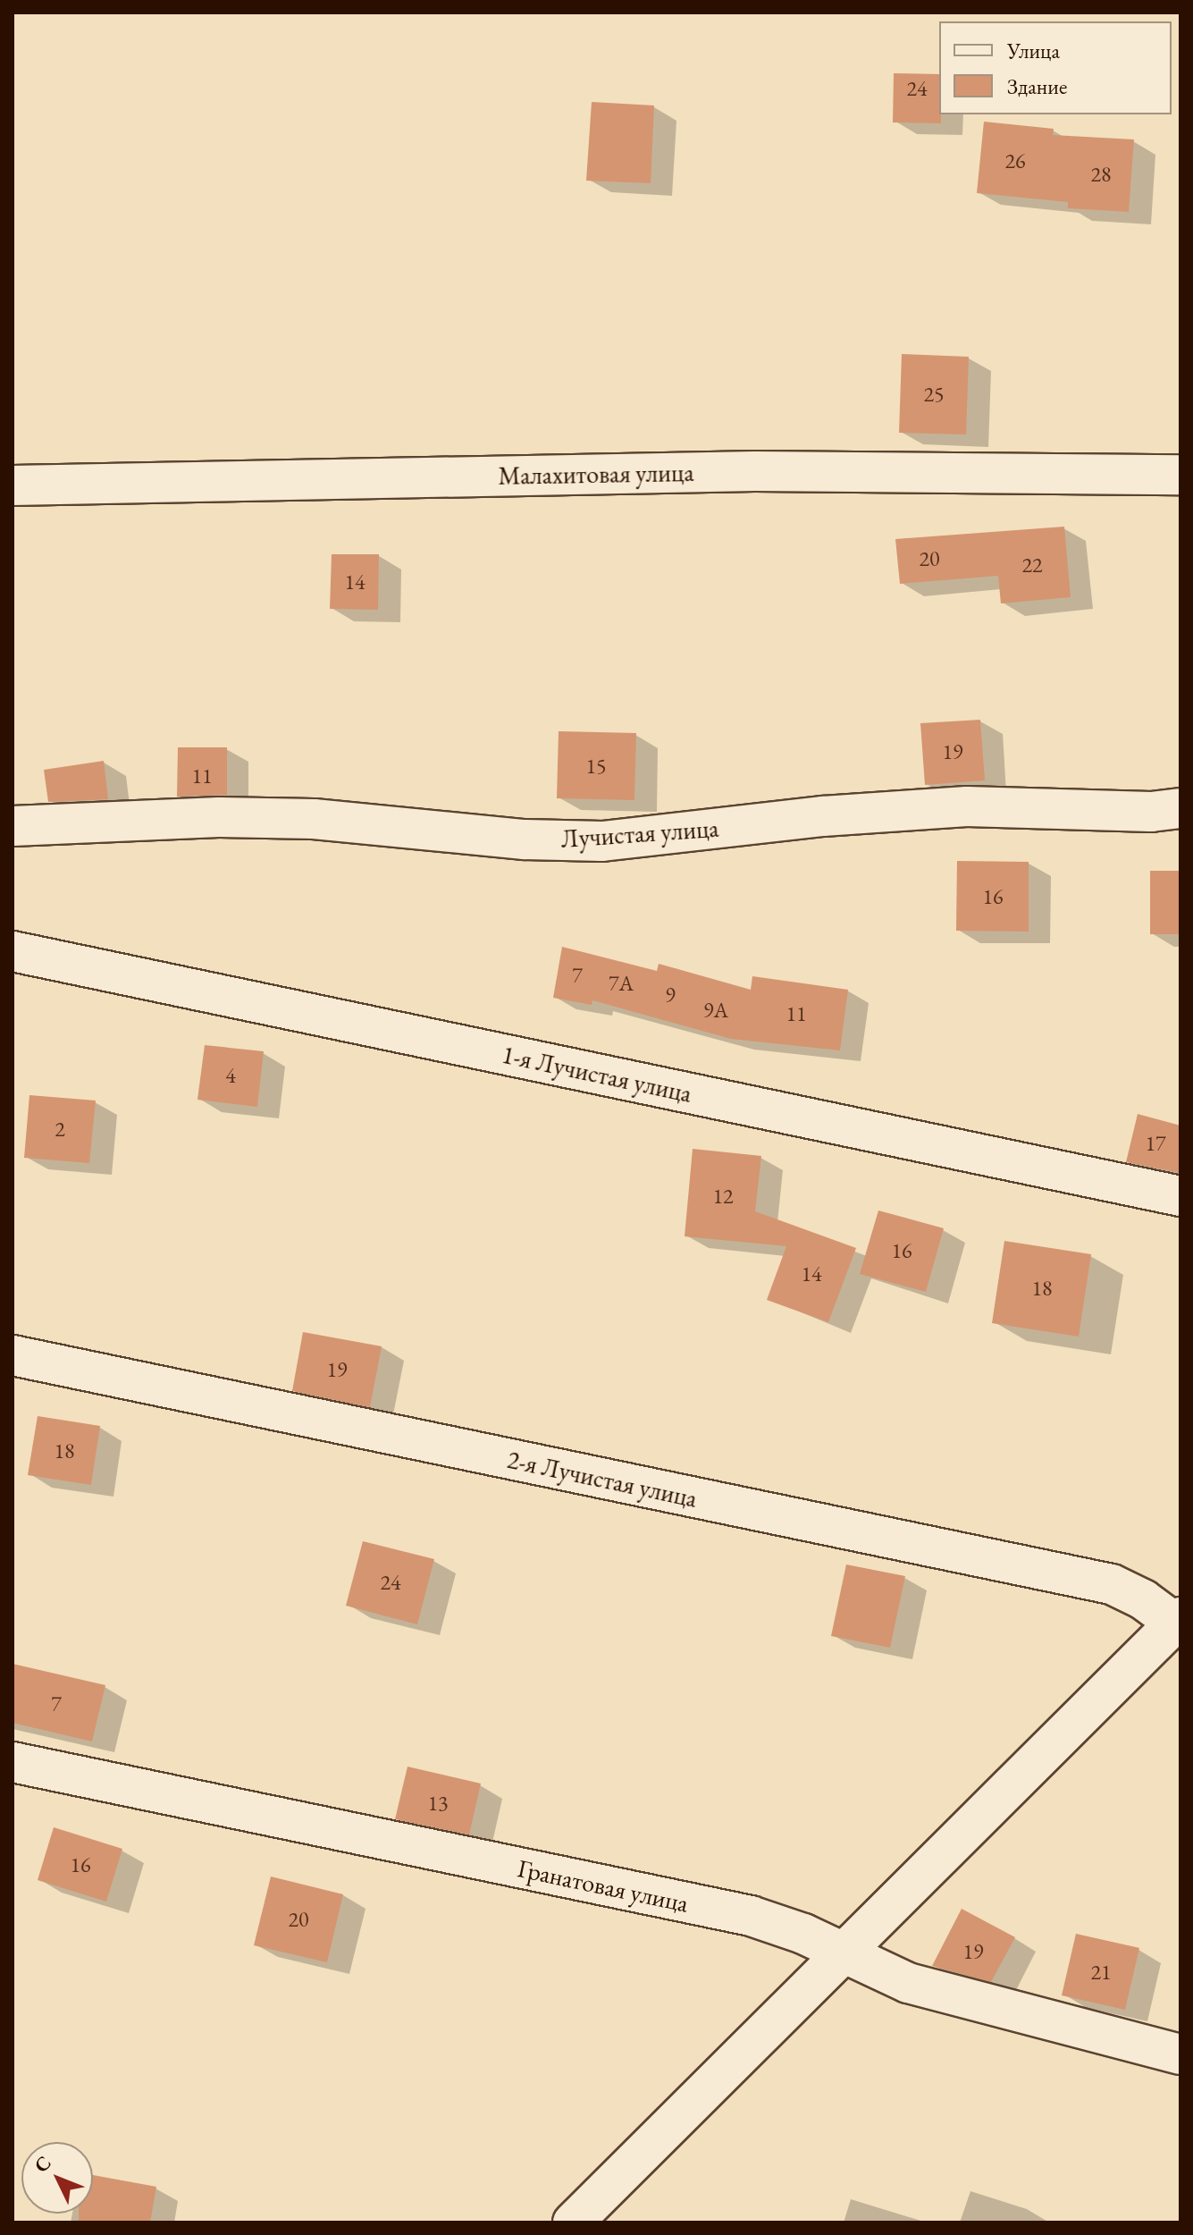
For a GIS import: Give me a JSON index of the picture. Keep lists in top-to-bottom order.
{
  "streets": {
    "street": [
      "Малахитовая улица",
      "Лучистая улица",
      "1-я Лучистая улица",
      "2-я Лучистая улица",
      "Гранатовая улица"
    ]
  },
  "house_numbers": [
    "24",
    "26",
    "28",
    "25",
    "20",
    "22",
    "14",
    "19",
    "15",
    "11",
    "16",
    "7",
    "7А",
    "9",
    "9А",
    "11",
    "4",
    "2",
    "17",
    "12",
    "16",
    "14",
    "18",
    "19",
    "18",
    "24",
    "7",
    "13",
    "16",
    "20",
    "19",
    "21"
  ],
  "legend": ["Улица", "Здание"],
  "north": "top left"
}
